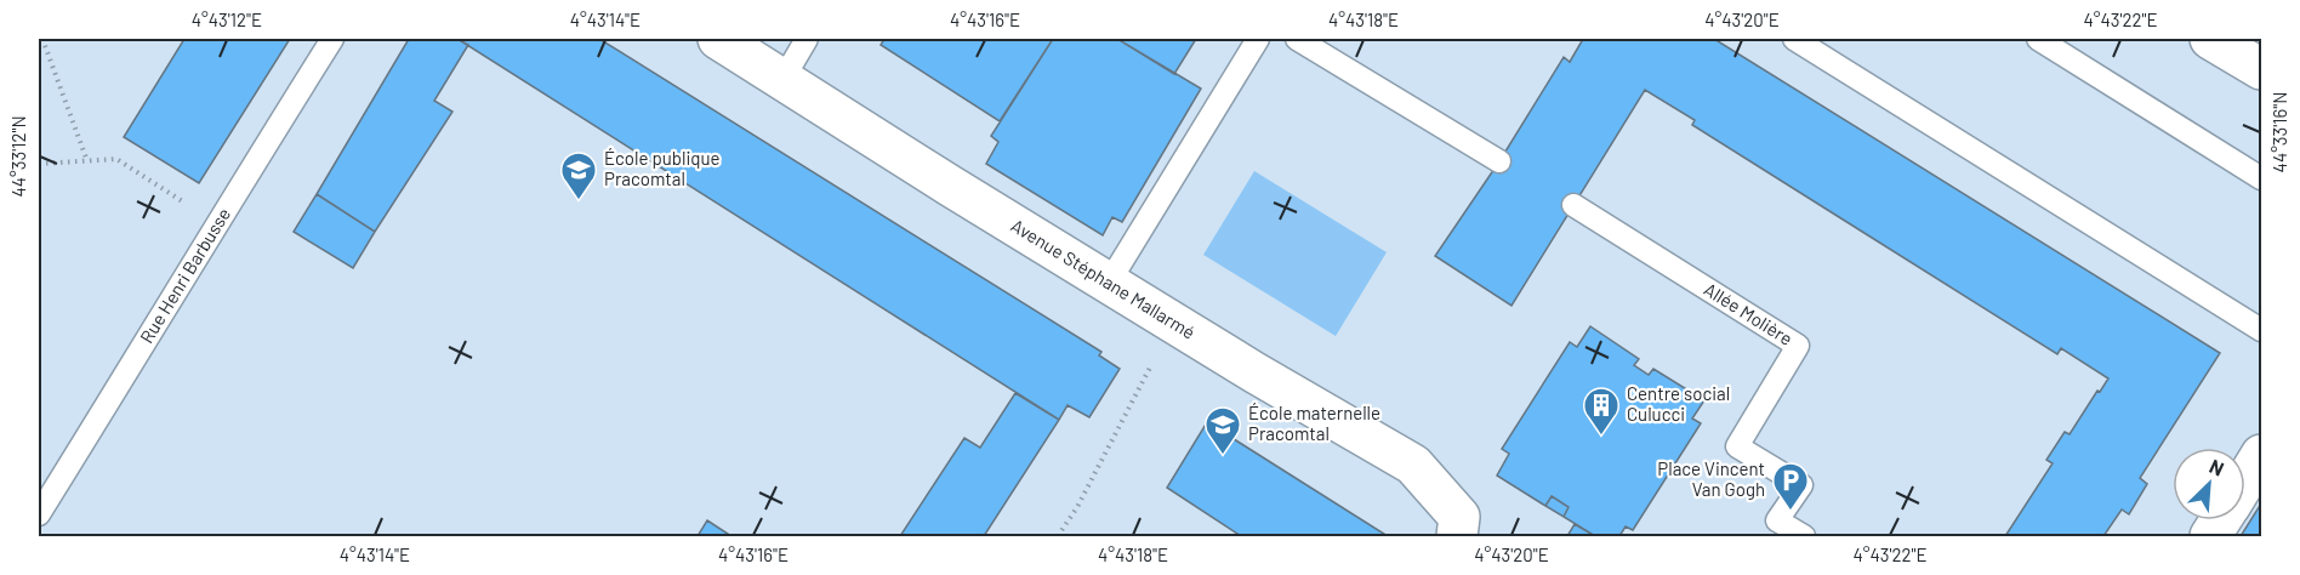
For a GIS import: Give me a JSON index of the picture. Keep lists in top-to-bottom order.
{
  "streets": {
    "street": ["Avenue Stéphane Mallarmé"],
    "lane": ["Rue Henri Barbusse", "Allée Molière"]
  },
  "places": {
    "school or university": ["École publique Pracomtal", "École maternelle Pracomtal"],
    "building": ["Centre social Culucci"],
    "parking": ["Place Vincent Van Gogh"]
  },
  "north": "top right",
  "coordinates": [
    "4°43'12\"E",
    "4°43'14\"E",
    "4°43'16\"E",
    "4°43'18\"E",
    "4°43'20\"E",
    "4°43'22\"E",
    "44°33'16\"N",
    "44°33'12\"N"
  ]
}
